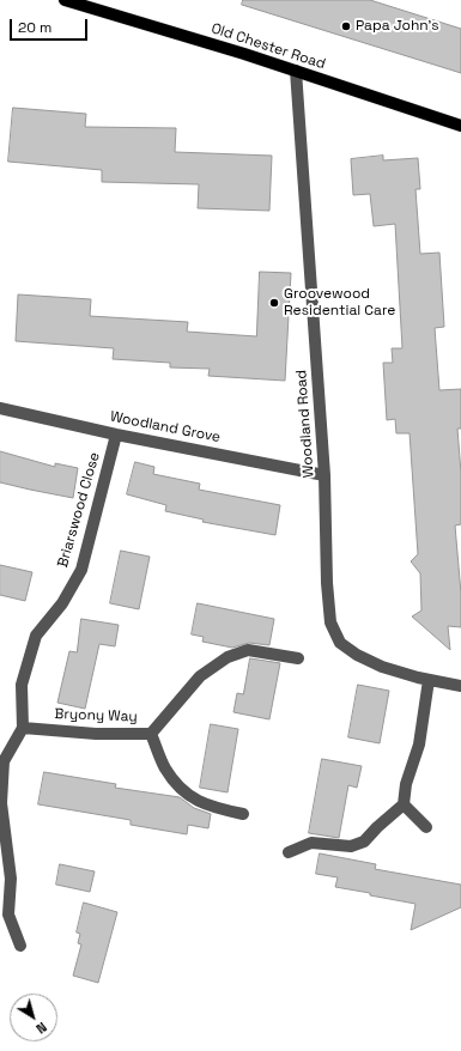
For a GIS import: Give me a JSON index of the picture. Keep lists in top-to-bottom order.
{
  "streets": {
    "main road": ["Old Chester Road"],
    "street": [
      "Woodland Road",
      "Woodland Grove",
      "Briarswood Close",
      "Bryony Way"
    ]
  },
  "crossings": [
    ["Old Chester Road", "Woodland Road"],
    ["Woodland Road", "Woodland Grove"],
    ["Woodland Grove", "Briarswood Close"],
    ["Briarswood Close", "Bryony Way"]
  ],
  "places": ["Papa John's", "Groovewood Residential Care"],
  "scale_bar": "20 m",
  "north": "bottom right"
}
